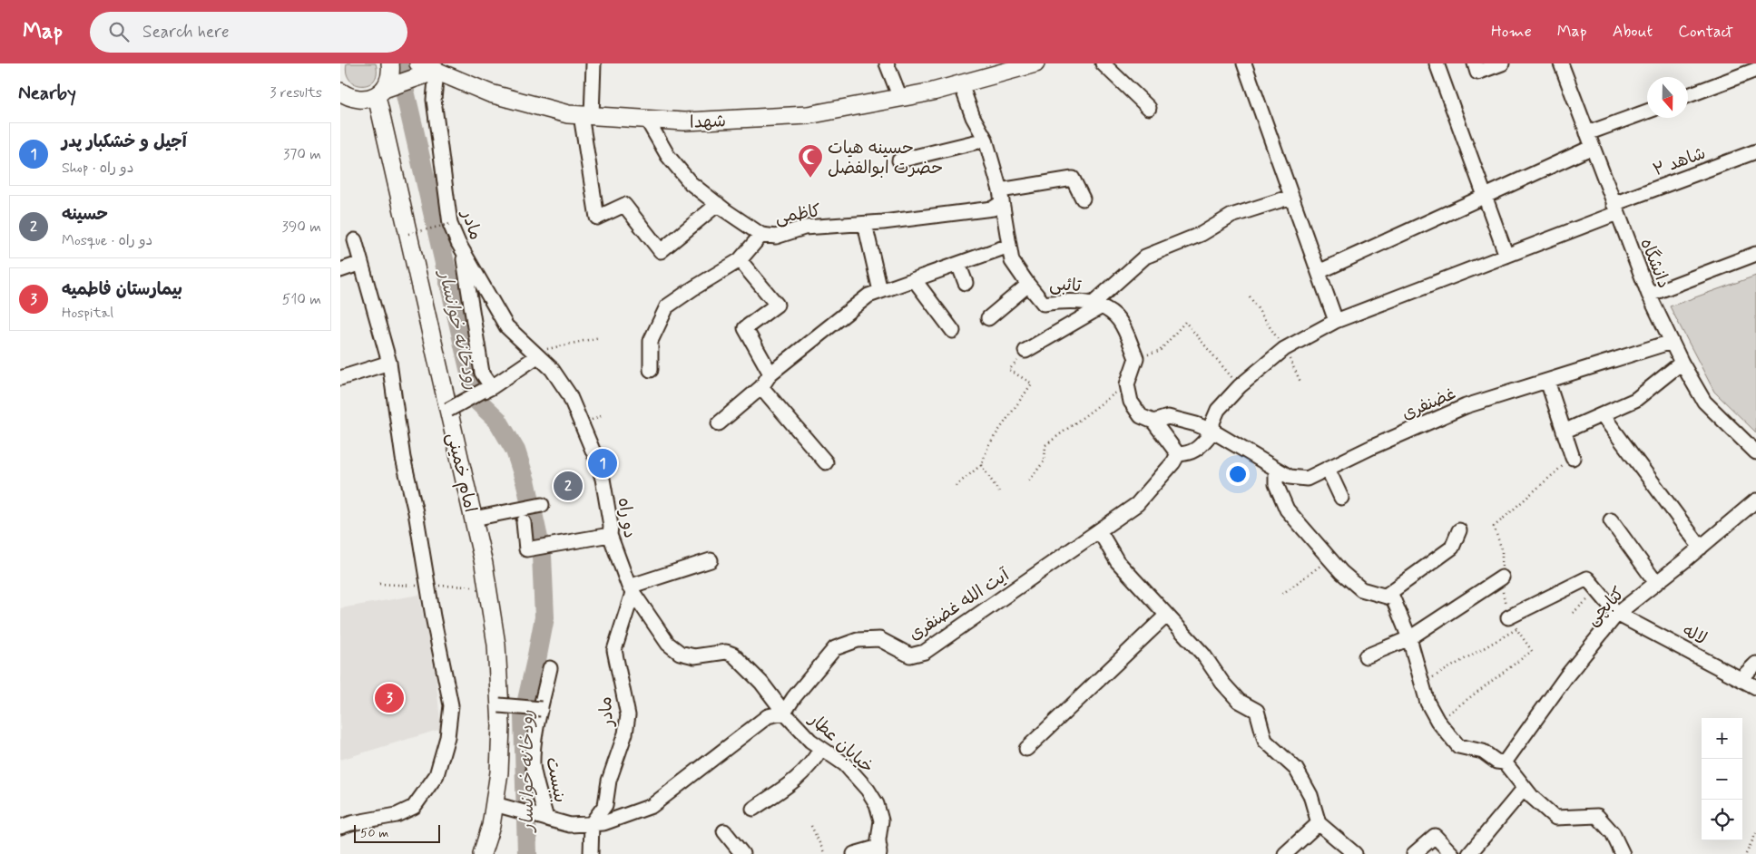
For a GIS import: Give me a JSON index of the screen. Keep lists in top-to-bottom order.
{
  "streets": {
    "main road": ["شهدا", "امام خمینی"],
    "street": [
      "شاهد ۲",
      "کاظمی",
      "مادر",
      "دانشگاه",
      "تائبی",
      "غضنفری",
      "دو راه",
      "آیت الله غضنفری",
      "کتابچی",
      "لاله",
      "خیابان عطار",
      "بنبست"
    ]
  },
  "crossings": [
    ["شهدا", "کاظمی"],
    ["شهدا", "مادر"],
    ["شهدا", "تائبی"],
    ["شاهد ۲", "دانشگاه"],
    ["شاهد ۲", "غضنفری"],
    ["کاظمی", "تائبی"],
    ["مادر", "دو راه"],
    ["دانشگاه", "غضنفری"],
    ["دو راه", "آیت الله غضنفری"],
    ["دو راه", "خیابان عطار"],
    ["آیت الله غضنفری", "خیابان عطار"],
    ["کتابچی", "لاله"]
  ],
  "water": ["رودخانه خوانسار"],
  "places": {
    "mosque": ["حسینه هیات حضرت ابوالفضل"]
  },
  "scale_bar": "50 m",
  "north": "bottom",
  "page": {
    "header": "Map",
    "search": "Search here",
    "nav": [
      "Home",
      "Map",
      "About",
      "Contact"
    ],
    "heading": ["Nearby", "3 results"],
    "list": [
      {
        "mark": "1",
        "name": "آجیل و خشکبار پدر",
        "note": "Shop · دو راه",
        "value": "370 m"
      },
      {
        "mark": "2",
        "name": "حسینه",
        "note": "Mosque · دو راه",
        "value": "390 m"
      },
      {
        "mark": "3",
        "name": "بیمارستان فاطمیه",
        "note": "Hospital",
        "value": "510 m"
      }
    ],
    "pins": ["1", "2", "3"],
    "map_buttons": ["+", "−"],
    "scale": "50 m"
  }
}
